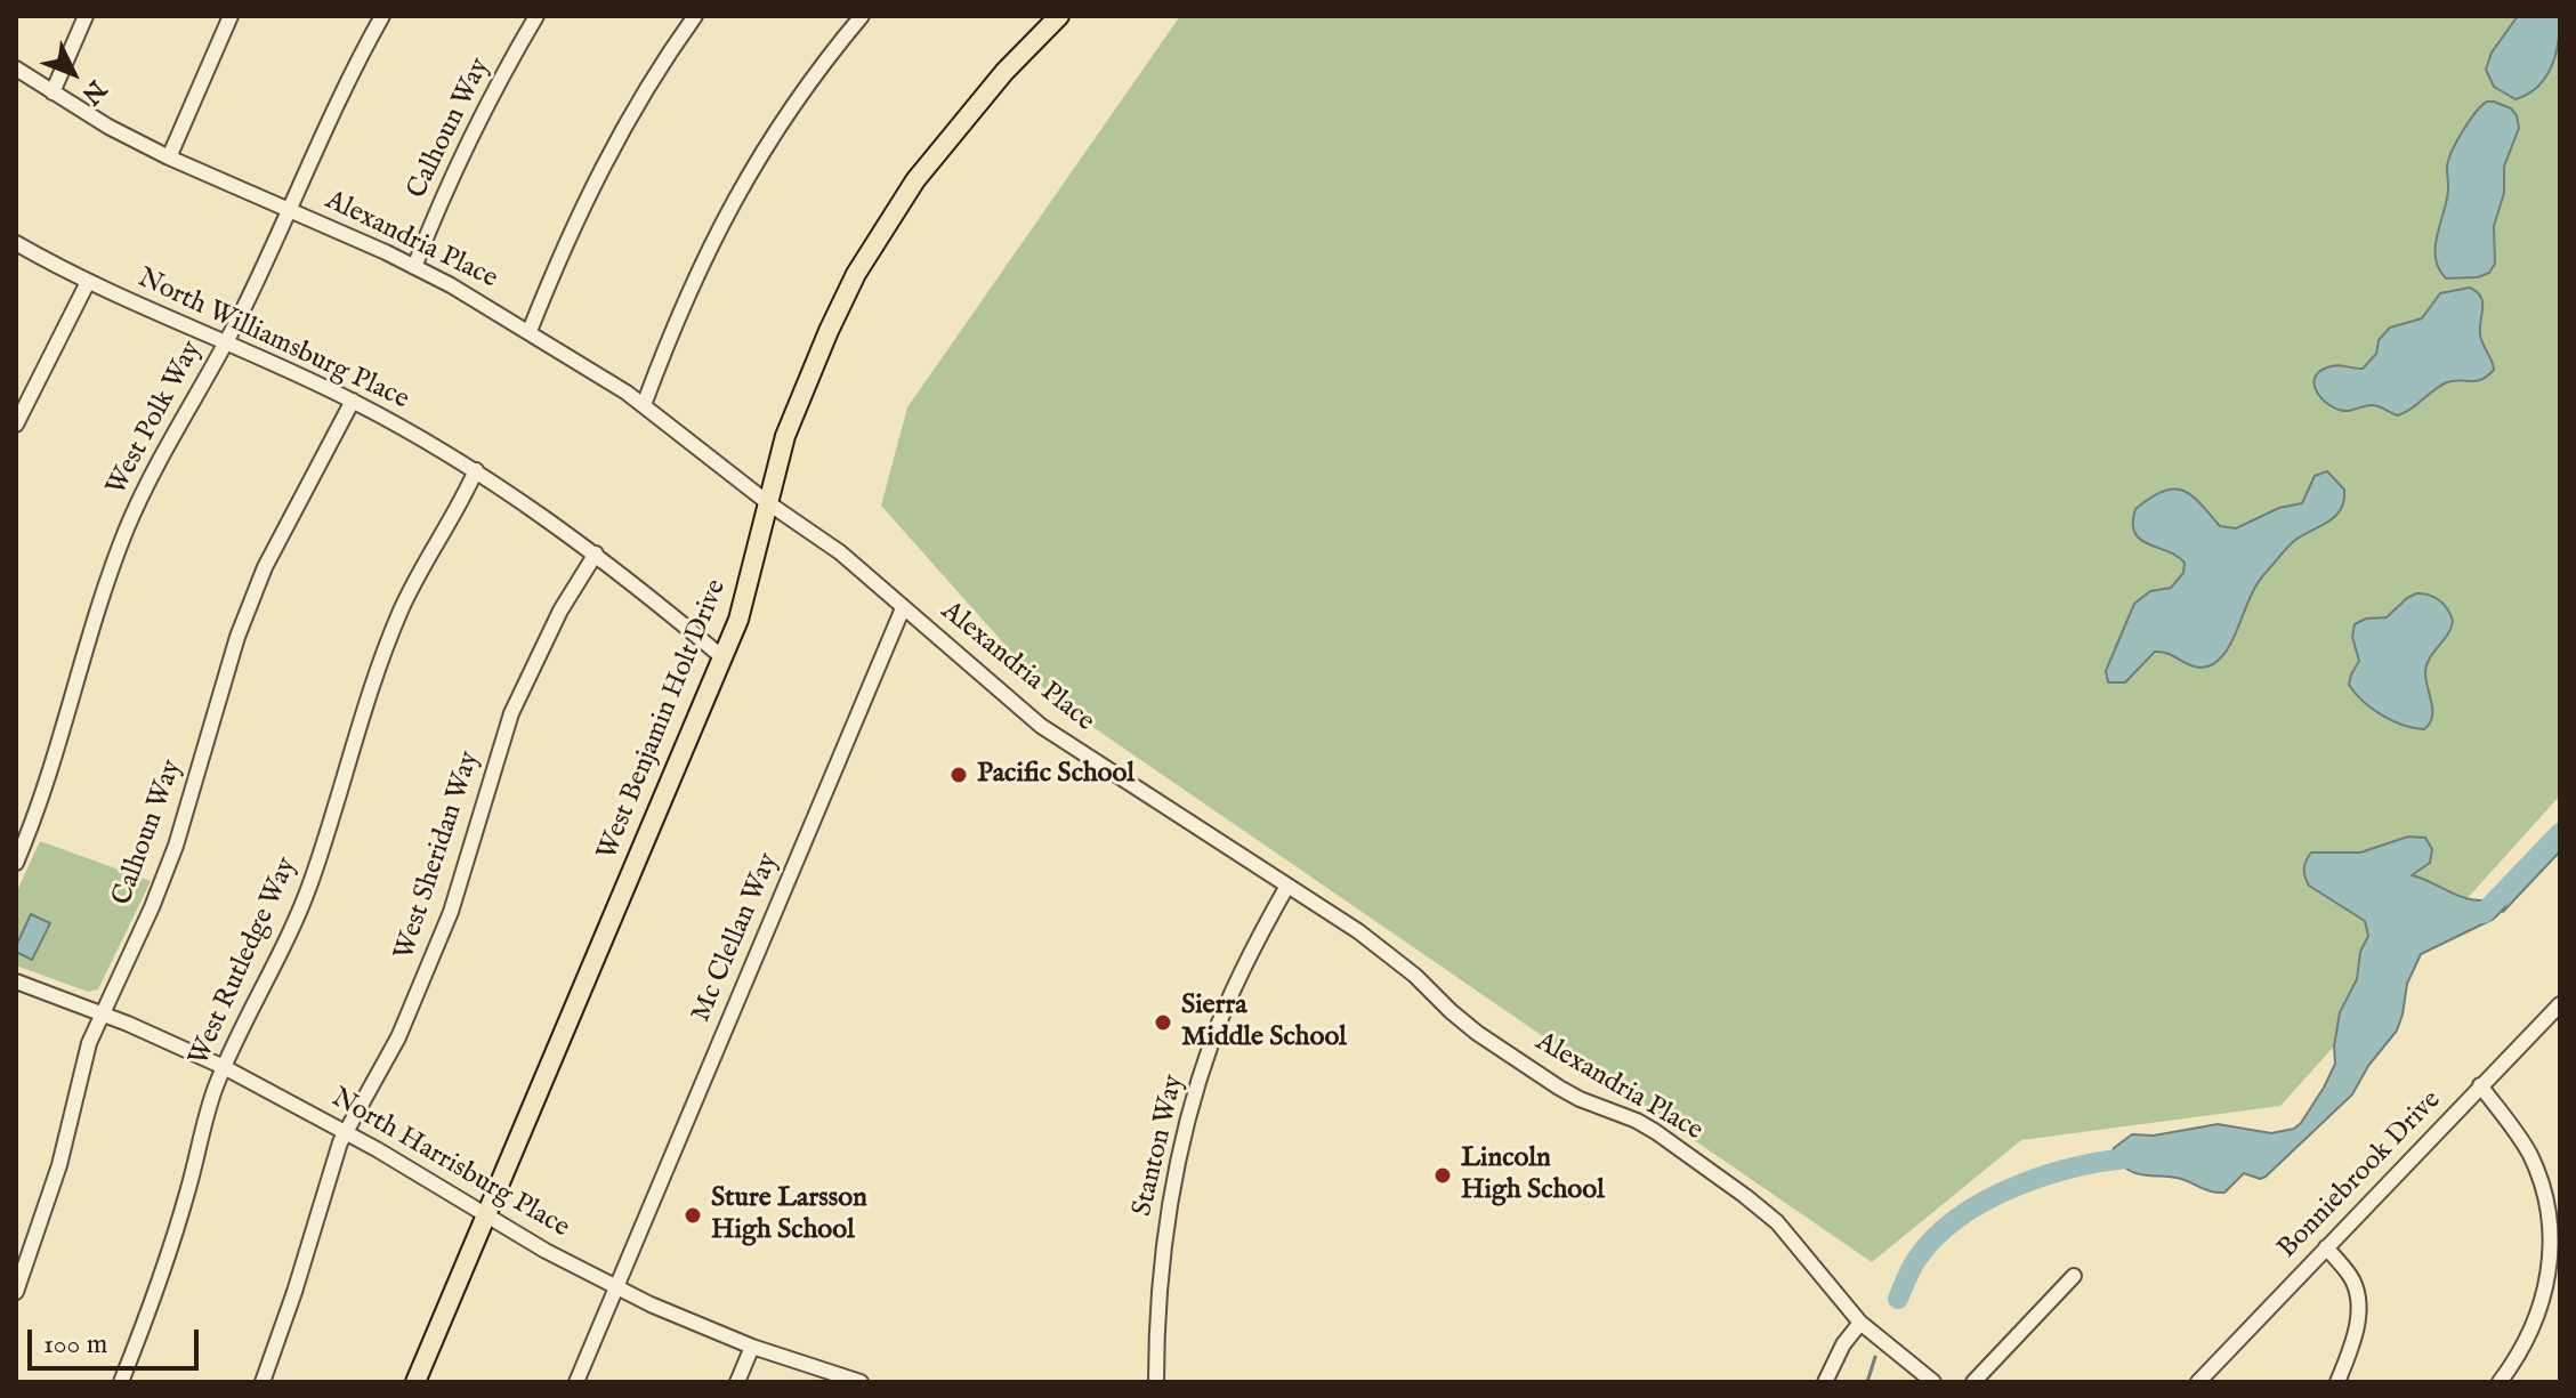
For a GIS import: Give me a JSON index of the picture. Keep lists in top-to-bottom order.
{
  "streets": {
    "main road": ["West Benjamin Holt Drive"],
    "street": [
      "Calhoun Way",
      "Alexandria Place",
      "North Williamsburg Place",
      "West Polk Way",
      "West Sheridan Way",
      "Mc Clellan Way",
      "West Rutledge Way",
      "Stanton Way",
      "North Harrisburg Place",
      "Bonniebrook Drive"
    ]
  },
  "crossings": [
    ["Calhoun Way", "Alexandria Place"],
    ["Calhoun Way", "North Williamsburg Place"],
    ["Calhoun Way", "North Harrisburg Place"],
    ["Alexandria Place", "West Polk Way"],
    ["Alexandria Place", "West Benjamin Holt Drive"],
    ["Alexandria Place", "Mc Clellan Way"],
    ["Alexandria Place", "Stanton Way"],
    ["North Williamsburg Place", "West Polk Way"],
    ["North Williamsburg Place", "West Benjamin Holt Drive"],
    ["North Williamsburg Place", "West Sheridan Way"],
    ["North Williamsburg Place", "West Rutledge Way"],
    ["West Benjamin Holt Drive", "North Harrisburg Place"],
    ["West Sheridan Way", "North Harrisburg Place"],
    ["Mc Clellan Way", "North Harrisburg Place"],
    ["West Rutledge Way", "North Harrisburg Place"]
  ],
  "places": [
    "Pacific School",
    "Sierra Middle School",
    "Lincoln High School",
    "Sture Larsson High School"
  ],
  "scale_bar": "100 m",
  "north": "bottom right"
}
